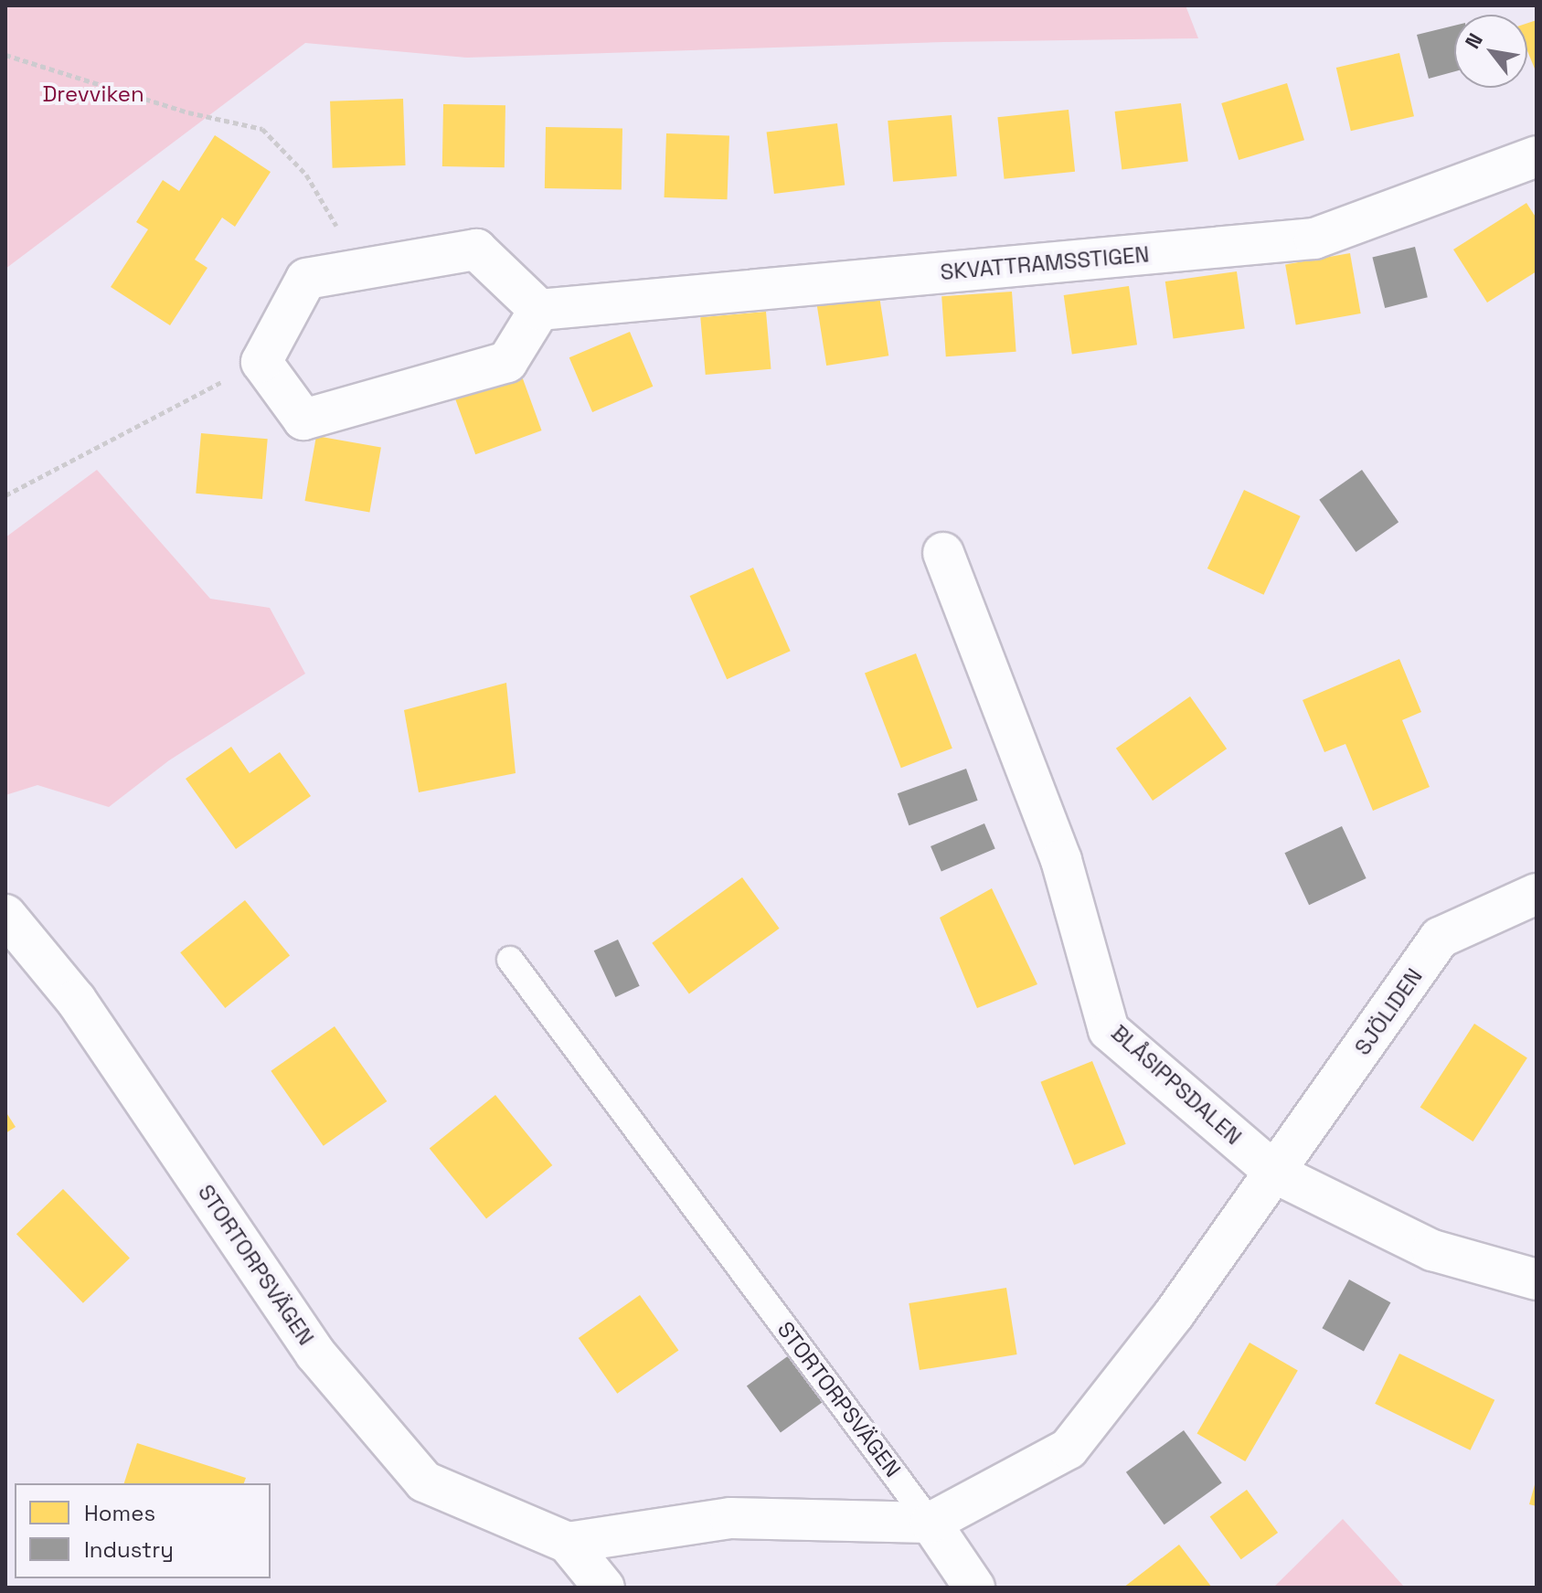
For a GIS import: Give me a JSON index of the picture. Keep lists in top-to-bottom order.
{
  "streets": {
    "street": [
      "SKVATTRAMSSTIGEN",
      "SJÖLIDEN",
      "BLÅSIPPSDALEN",
      "STORTORPSVÄGEN"
    ]
  },
  "crossings": [
    ["SJÖLIDEN", "BLÅSIPPSDALEN"]
  ],
  "parks": ["Drevviken"],
  "legend": ["Homes", "Industry"],
  "north": "top left"
}
